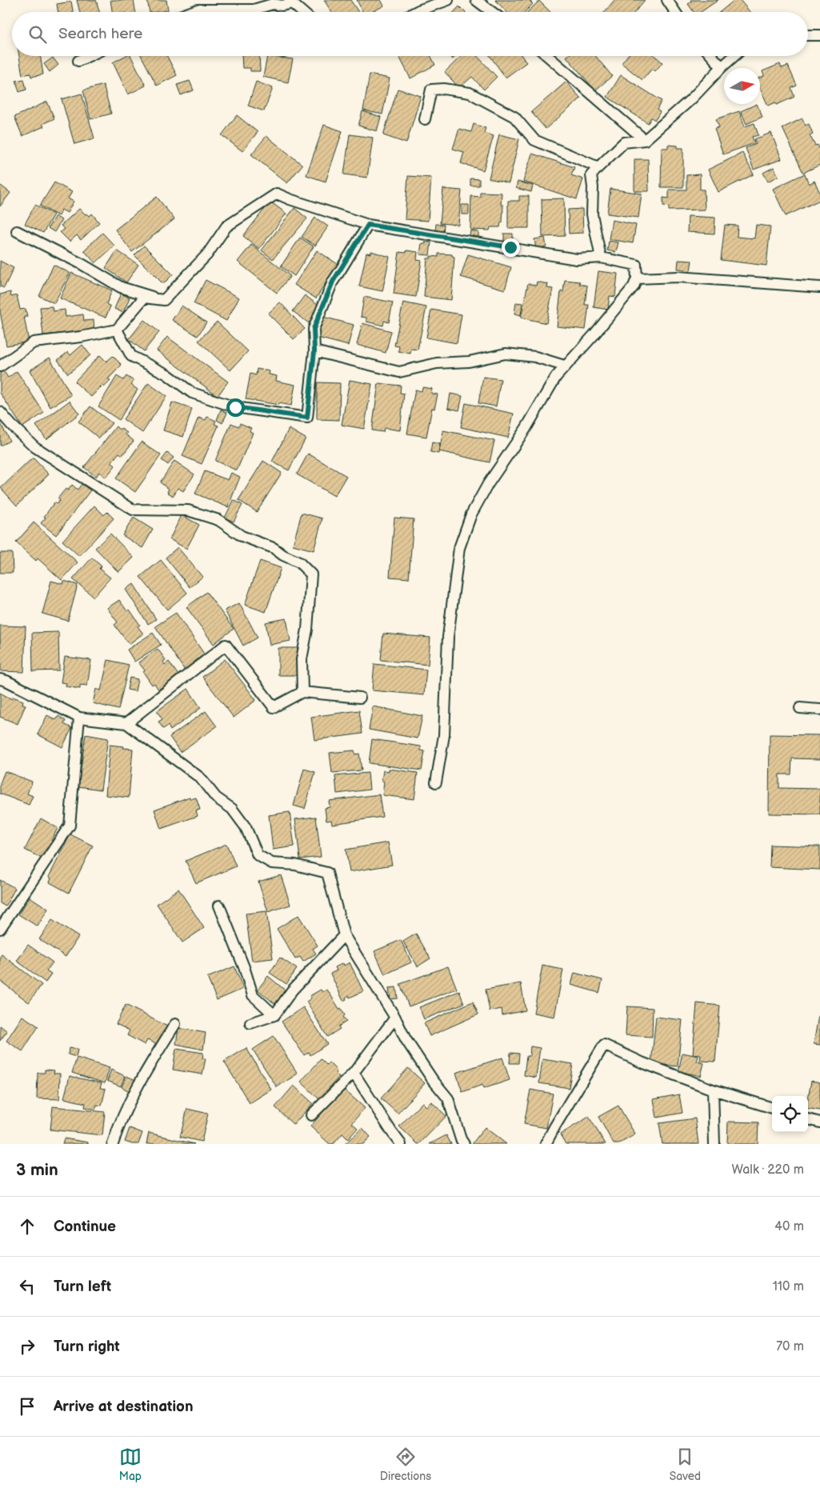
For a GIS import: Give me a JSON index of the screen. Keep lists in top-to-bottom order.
{
  "north": "right",
  "page": {
    "search": "Search here",
    "heading": ["3 min", "Walk · 220 m"],
    "list": [
      ["Continue", "40 m"],
      ["Turn left", "110 m"],
      ["Turn right", "70 m"],
      "Arrive at destination"
    ],
    "nav": ["Map", "Directions", "Saved"]
  }
}
